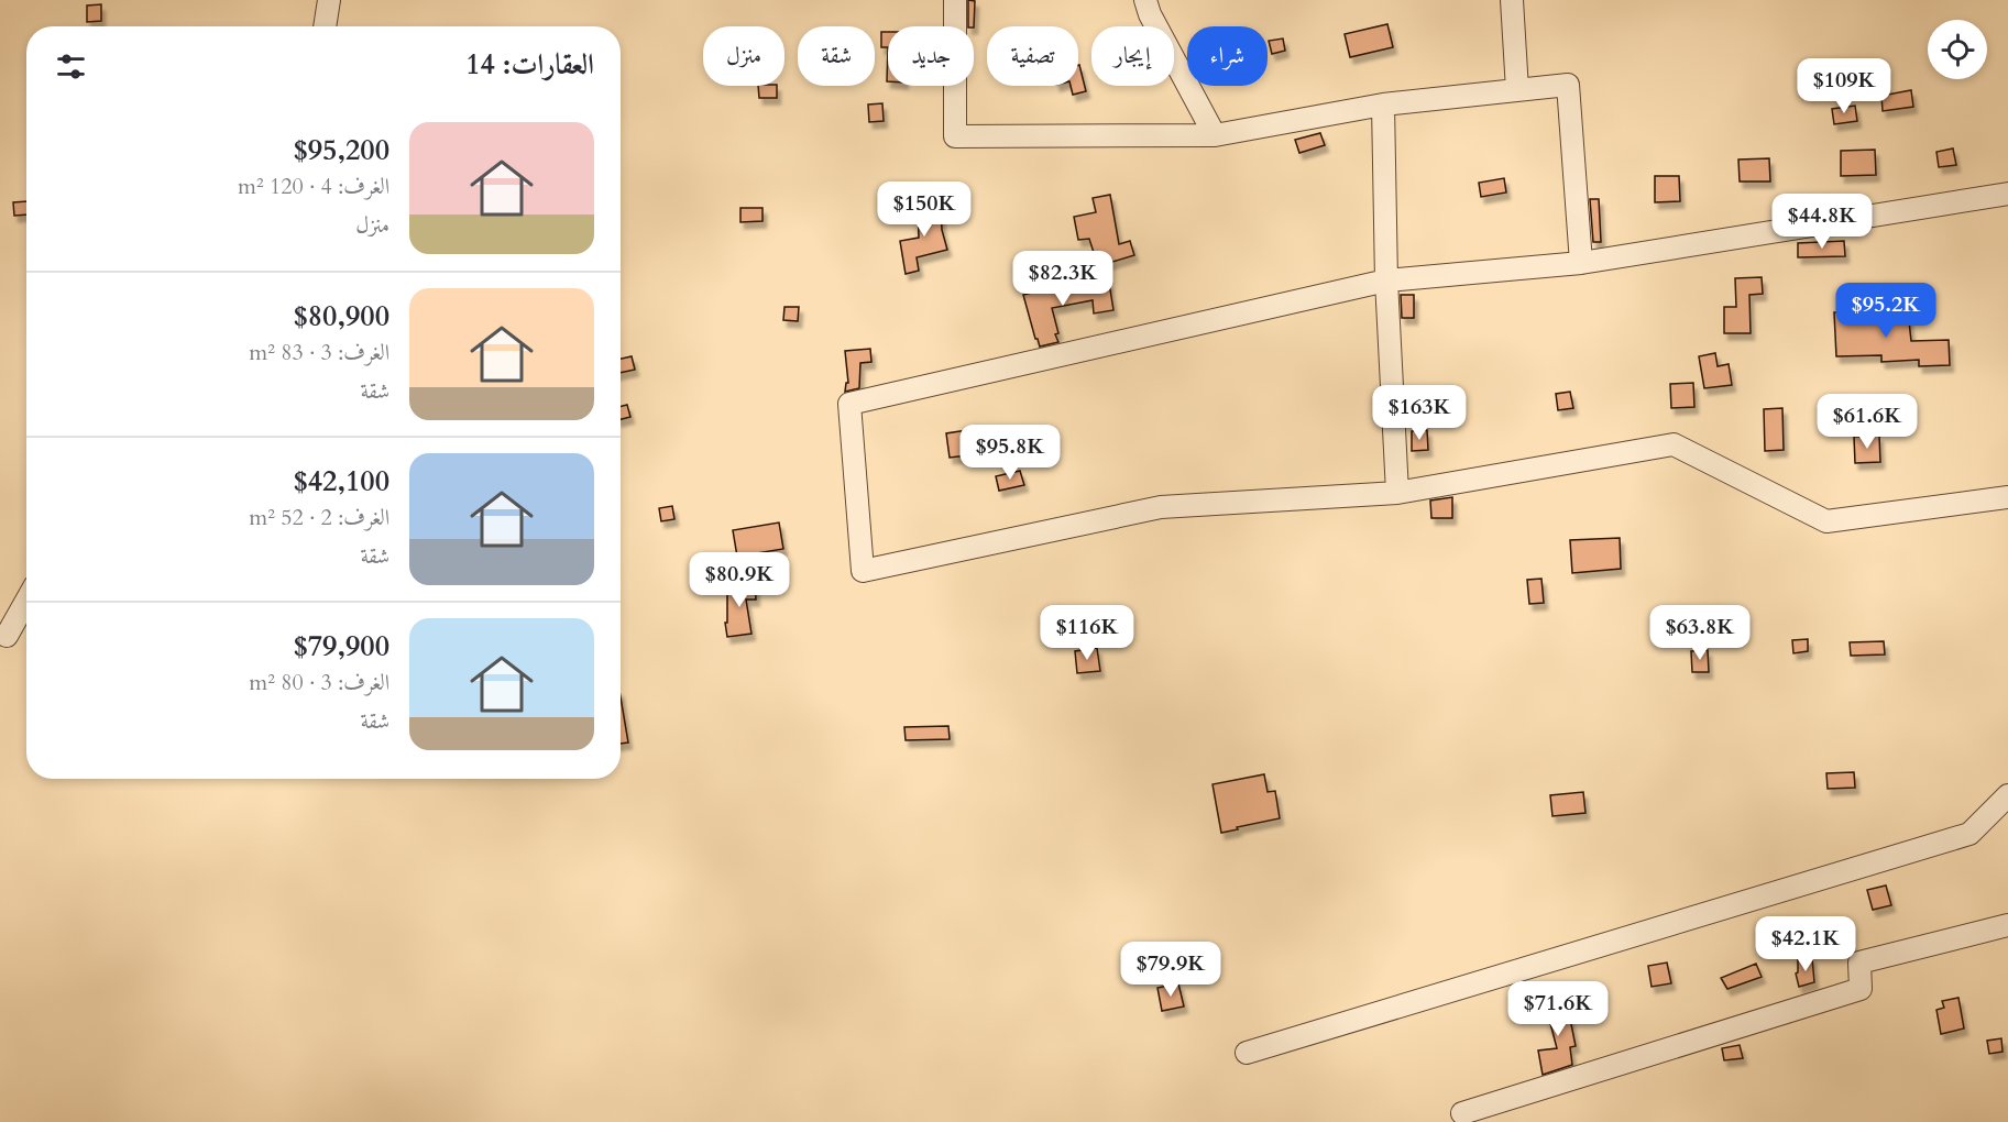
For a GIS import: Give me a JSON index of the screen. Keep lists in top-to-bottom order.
{
  "page": {
    "chip": [
      "شراء",
      "إيجار",
      "تصفية",
      "جديد",
      "شقة",
      "منزل"
    ],
    "heading": "العقارات: 14",
    "price": [
      "$109K",
      "$150K",
      "$44.8K",
      "$82.3K",
      "$95.2K",
      "$163K",
      "$61.6K",
      "$95.8K",
      "$80.9K",
      "$116K",
      "$63.8K",
      "$42.1K",
      "$79.9K",
      "$71.6K"
    ],
    "list": [
      {
        "name": "$95,200",
        "note": "الغرف: 4 · 120 m² · منزل"
      },
      {
        "name": "$80,900",
        "note": "الغرف: 3 · 83 m² · شقة"
      },
      {
        "name": "$42,100",
        "note": "الغرف: 2 · 52 m² · شقة"
      },
      {
        "name": "$79,900",
        "note": "الغرف: 3 · 80 m² · شقة"
      }
    ]
  }
}
